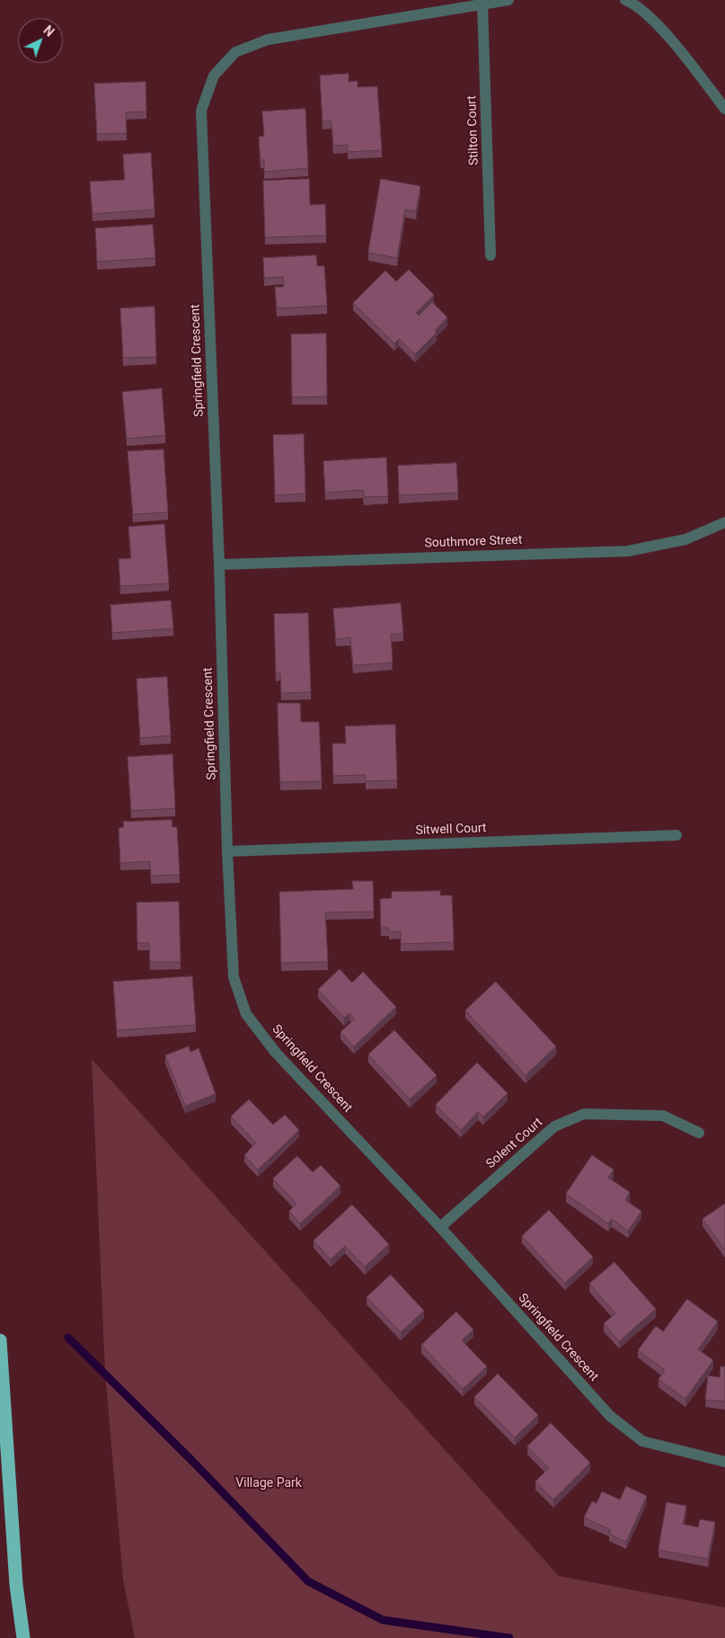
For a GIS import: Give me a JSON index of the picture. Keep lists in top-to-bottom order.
{
  "streets": {
    "street": [
      "Stilton Court",
      "Springfield Crescent",
      "Southmore Street",
      "Sitwell Court",
      "Solent Court"
    ]
  },
  "crossings": [
    ["Stilton Court", "Springfield Crescent"],
    ["Springfield Crescent", "Southmore Street"],
    ["Springfield Crescent", "Sitwell Court"],
    ["Springfield Crescent", "Solent Court"]
  ],
  "parks": ["Village Park"],
  "north": "top right"
}
